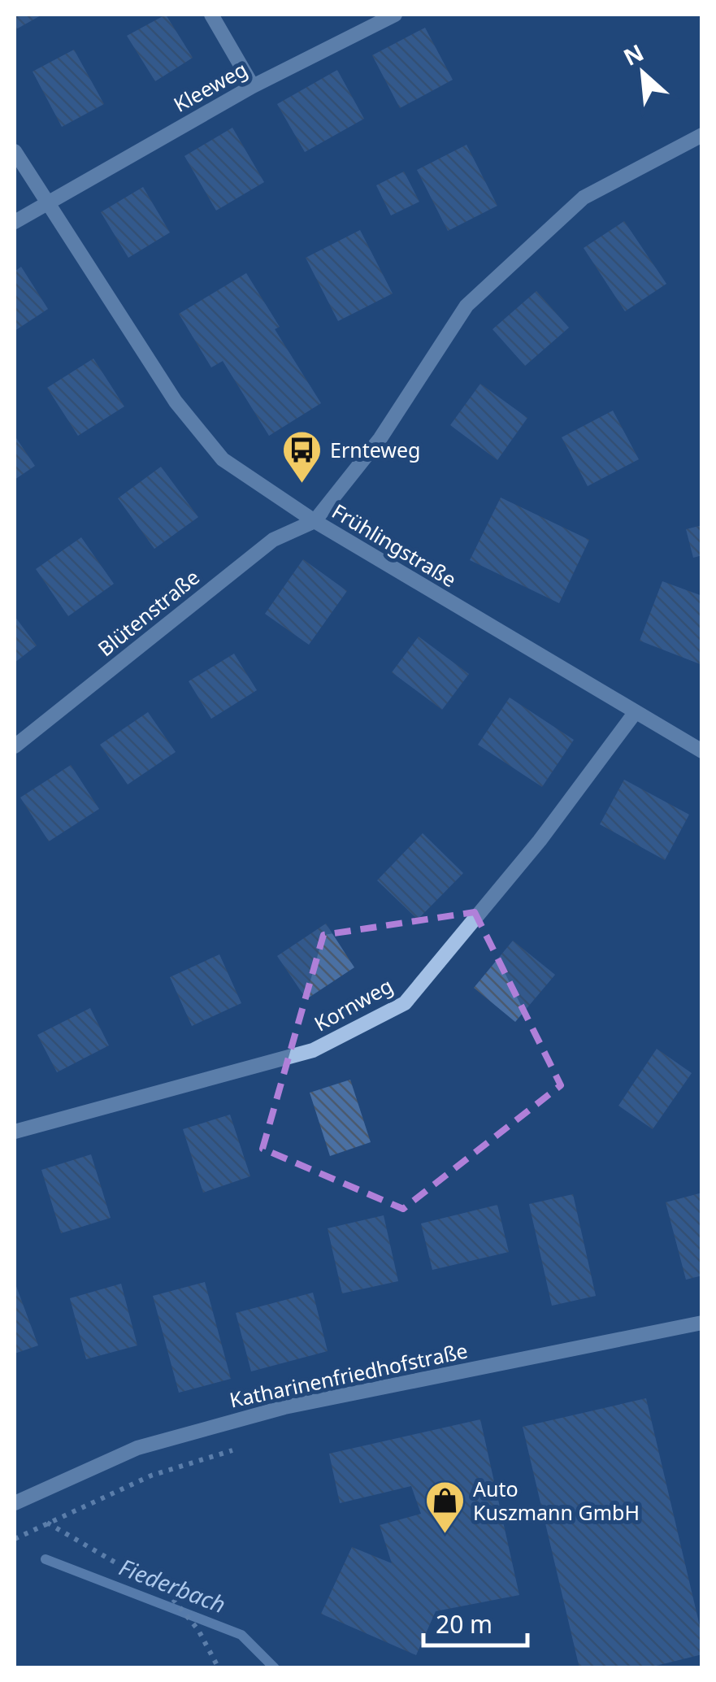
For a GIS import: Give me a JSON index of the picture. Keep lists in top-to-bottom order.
{
  "streets": {
    "street": [
      "Kleeweg",
      "Frühlingstraße",
      "Blütenstraße",
      "Kornweg",
      "Katharinenfriedhofstraße"
    ]
  },
  "crossings": [
    ["Kleeweg", "Frühlingstraße"],
    ["Frühlingstraße", "Blütenstraße"],
    ["Frühlingstraße", "Kornweg"]
  ],
  "water": ["Fiederbach"],
  "places": {
    "bus stop": ["Ernteweg"],
    "shop": ["Auto Kuszmann GmbH"]
  },
  "scale_bar": "20 m",
  "north": "top left"
}
